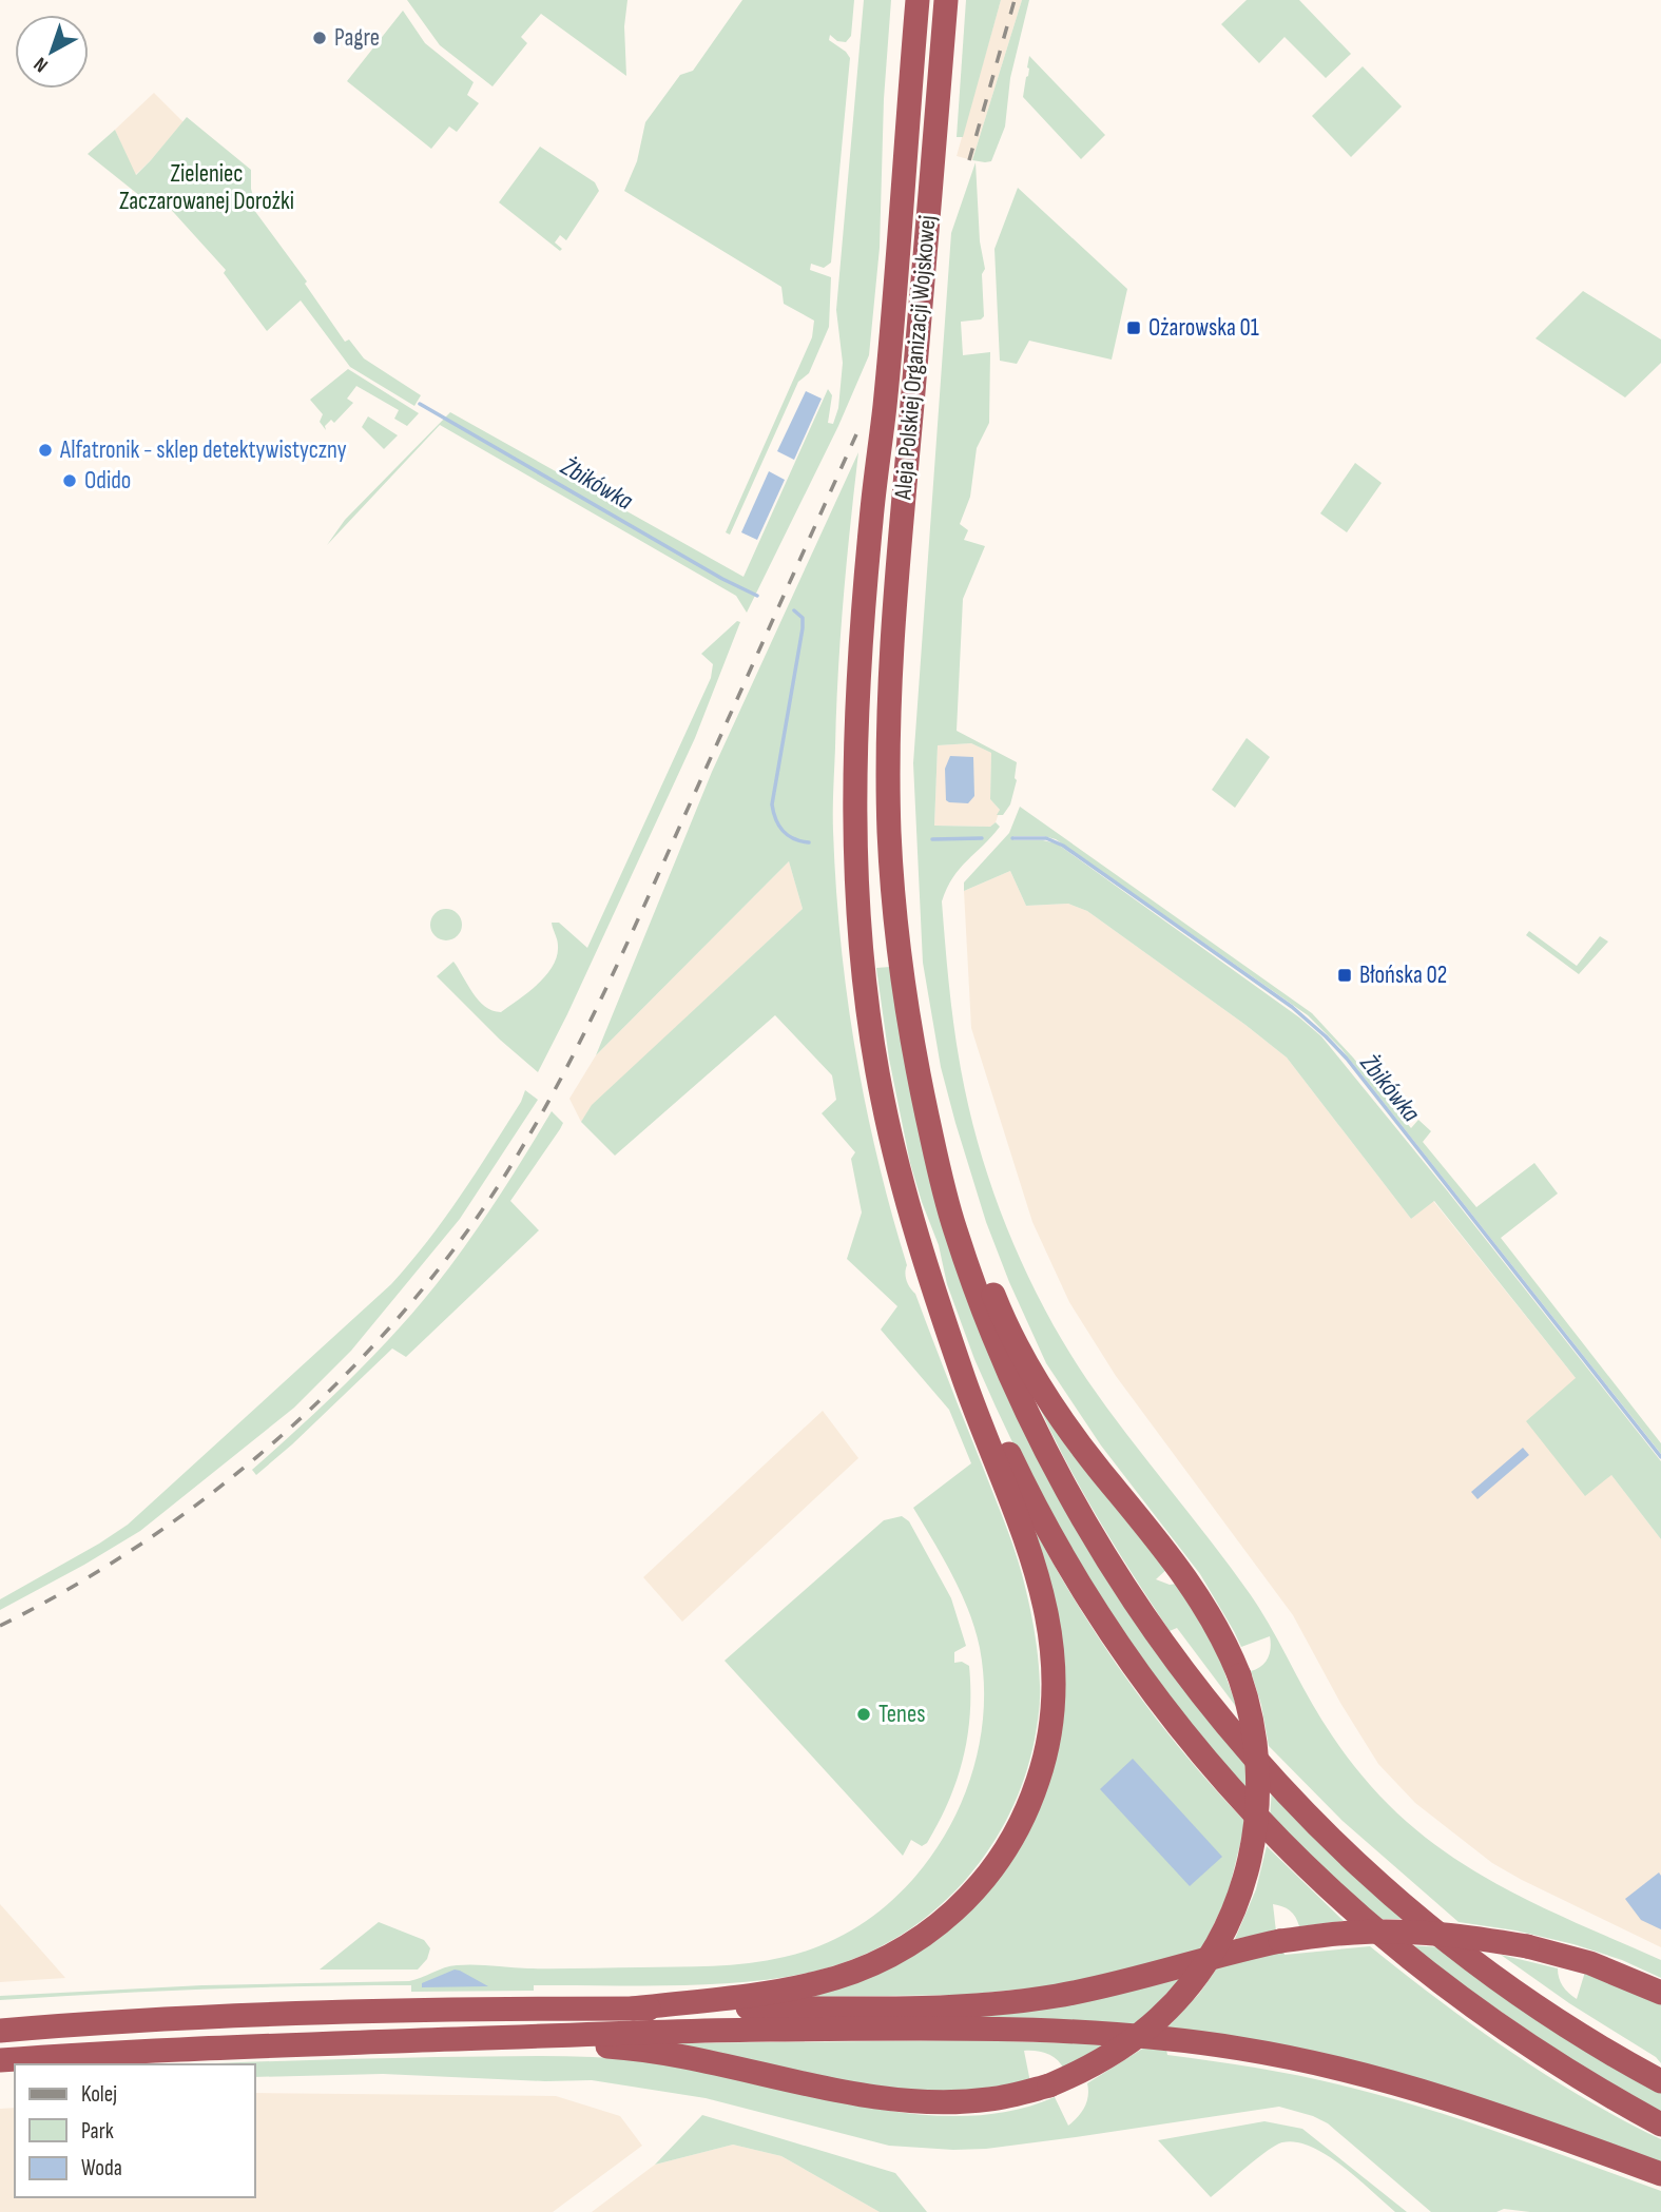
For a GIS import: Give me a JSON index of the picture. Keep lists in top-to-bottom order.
{
  "streets": {
    "highway": ["Aleja Polskiej Organizacji Wojskowej"]
  },
  "water": ["Żbikówka"],
  "parks": ["Zieleniec Zaczarowanej Dorożki"],
  "places": {
    "other": [
      "Pagre",
      "Alfatronik - sklep detektywistyczny",
      "Odido",
      "Tenes"
    ],
    "transit": ["Ożarowska 01", "Błońska 02"]
  },
  "legend": ["Kolej", "Park", "Woda"],
  "north": "bottom left"
}
